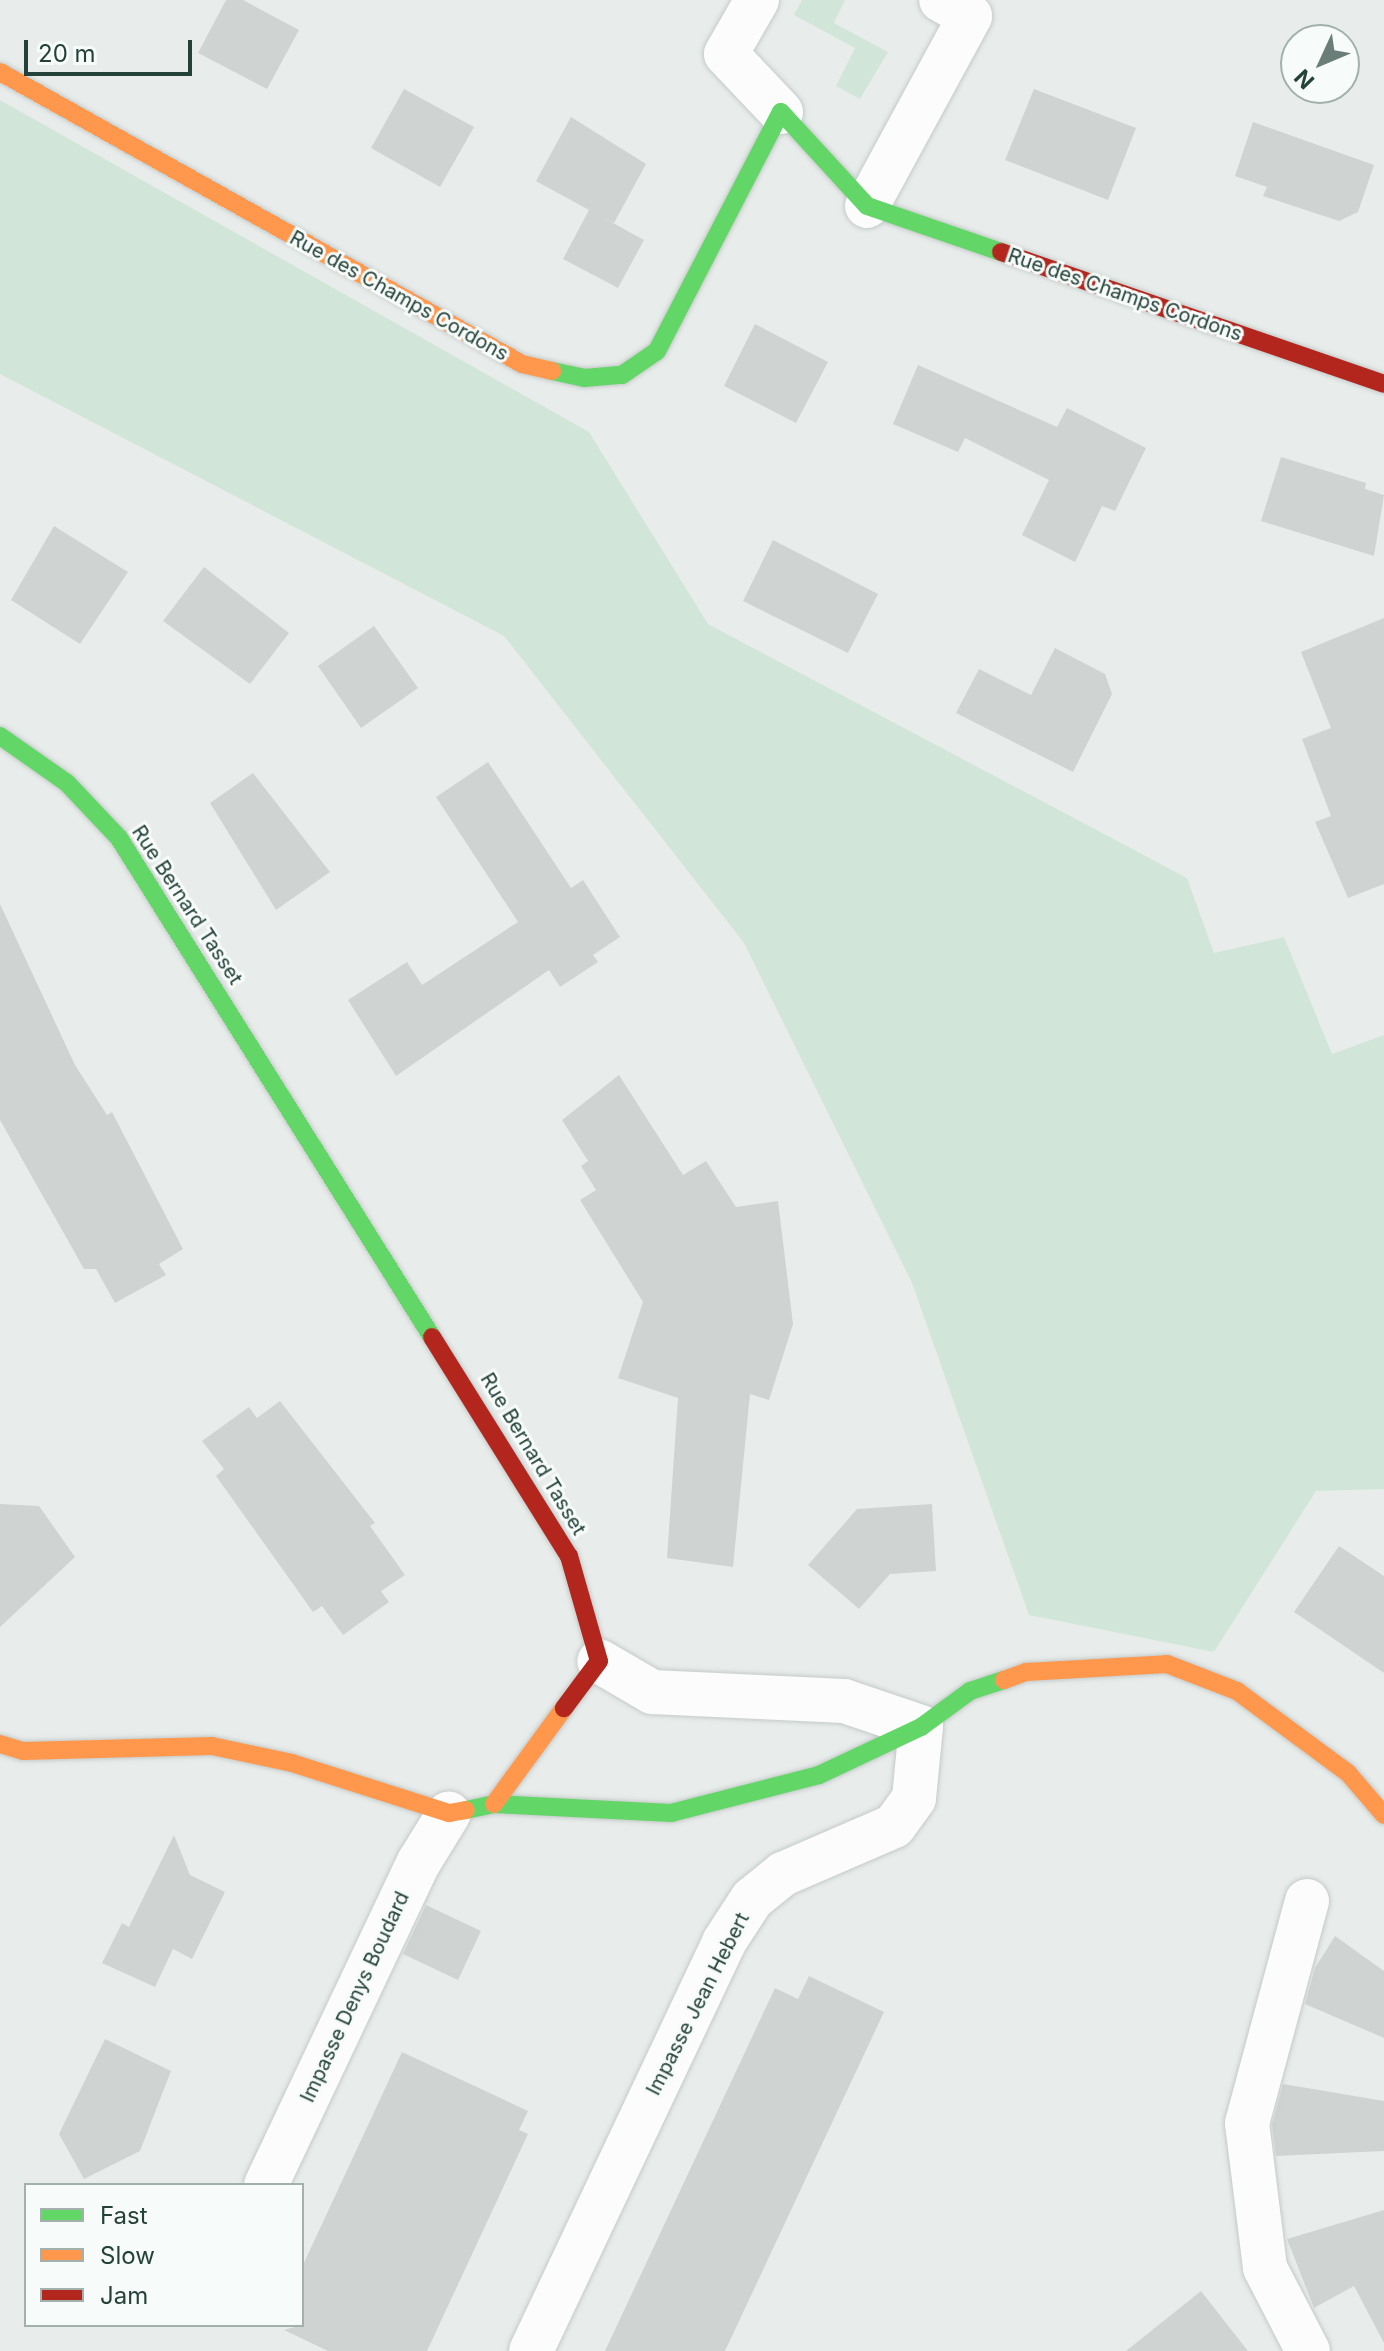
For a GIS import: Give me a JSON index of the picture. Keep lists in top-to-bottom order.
{
  "streets": {
    "street": [
      "Rue des Champs Cordons",
      "Rue Bernard Tasset",
      "Impasse Denys Boudard",
      "Impasse Jean Hebert"
    ]
  },
  "legend": ["Fast", "Slow", "Jam"],
  "scale_bar": "20 m",
  "north": "bottom left"
}
